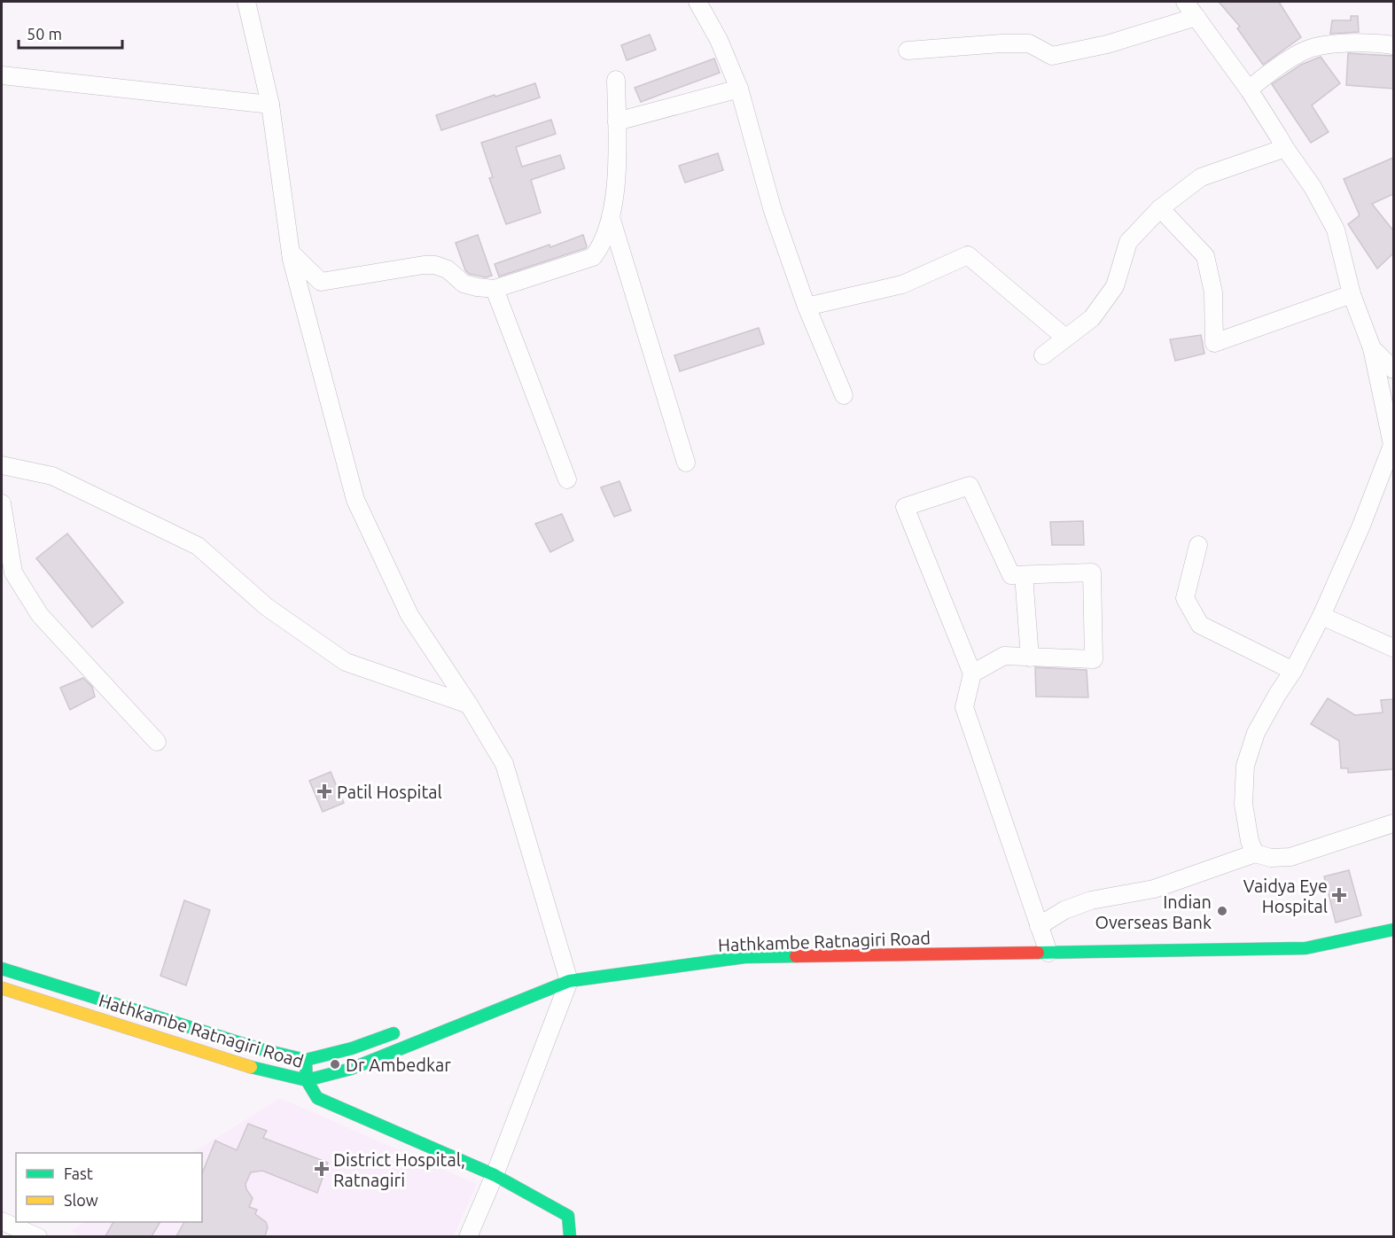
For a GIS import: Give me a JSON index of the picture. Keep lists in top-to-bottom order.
{
  "streets": {
    "main road": ["Hathkambe Ratnagiri Road"]
  },
  "places": {
    "health": ["Patil Hospital", "Vaidya Eye Hospital", "District Hospital, Ratnagiri"],
    "other": ["Indian Overseas Bank", "Dr Ambedkar"]
  },
  "legend": ["Fast", "Slow"],
  "scale_bar": "50 m"
}
